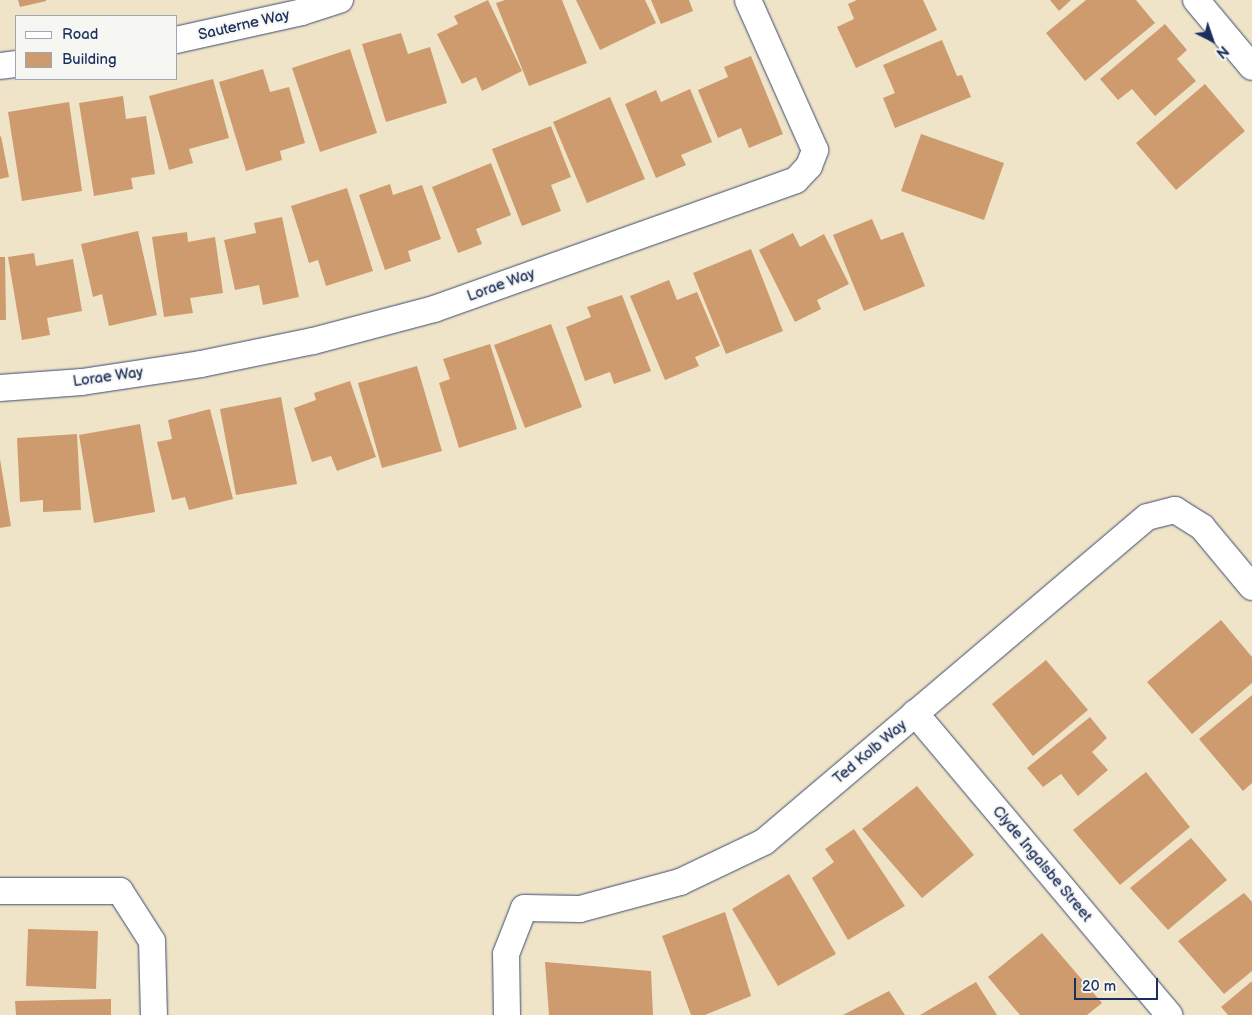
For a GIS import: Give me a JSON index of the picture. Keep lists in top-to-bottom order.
{
  "streets": {
    "street": [
      "Sauterne Way",
      "Lorae Way",
      "Ted Kolb Way",
      "Clyde Ingalsbe Street"
    ]
  },
  "crossings": [
    ["Ted Kolb Way", "Clyde Ingalsbe Street"]
  ],
  "legend": ["Road", "Building"],
  "scale_bar": "20 m",
  "north": "bottom right"
}
